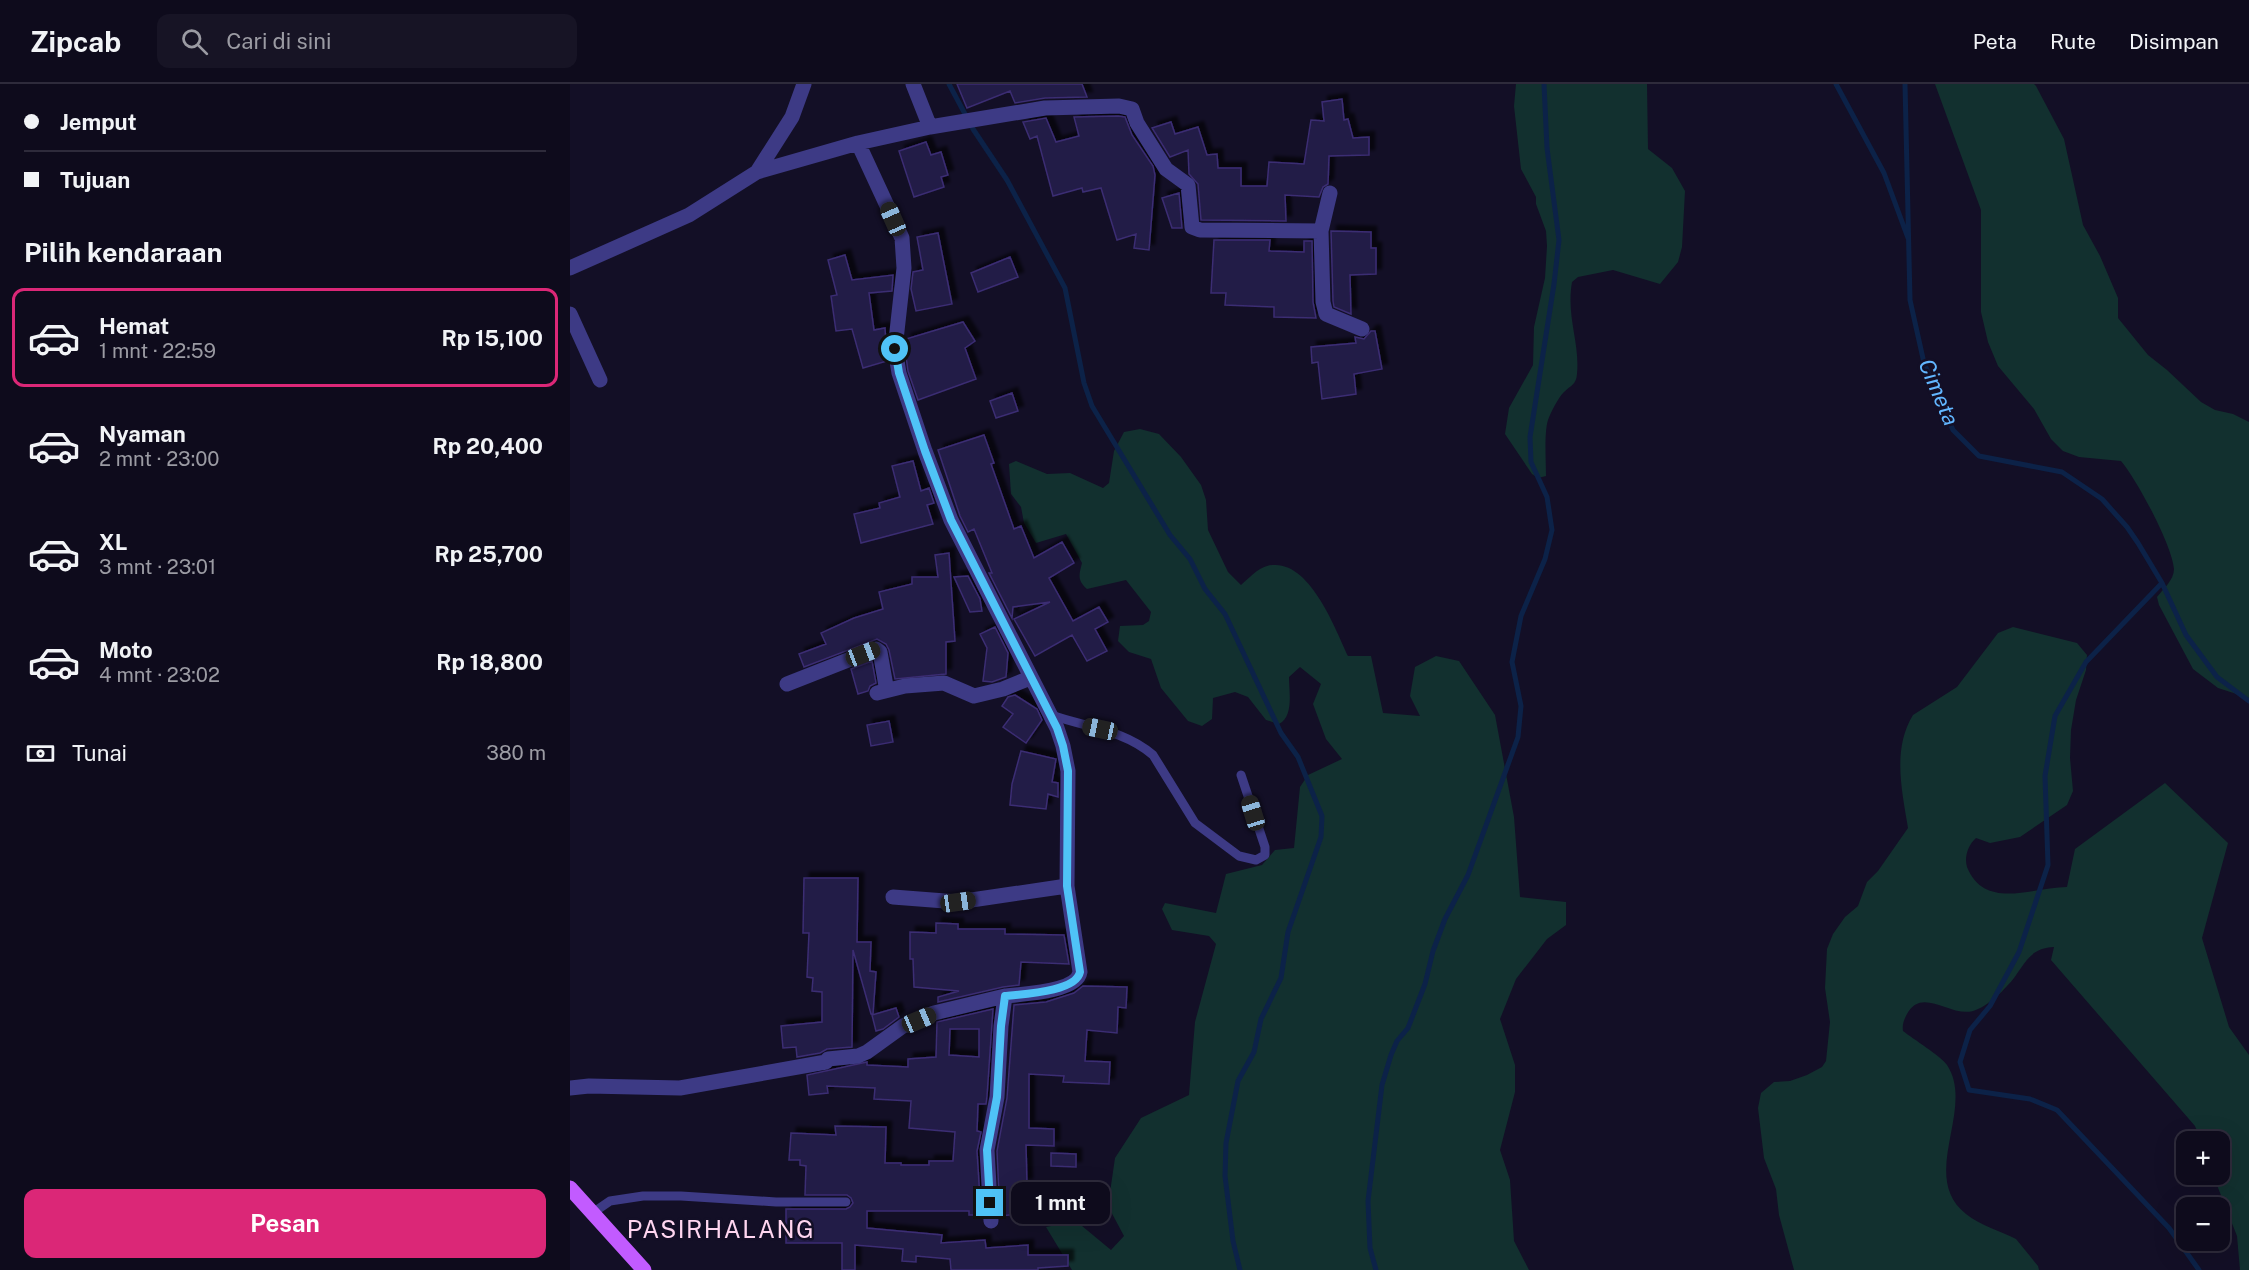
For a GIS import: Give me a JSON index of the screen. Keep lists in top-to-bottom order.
{
  "districts": ["PASIRHALANG"],
  "water": ["Cimeta"],
  "page": {
    "header": "Zipcab",
    "search": "Cari di sini",
    "nav": ["Peta", "Rute", "Disimpan"],
    "banner": ["Jemput", "Tujuan"],
    "heading": "Pilih kendaraan",
    "list": [
      {
        "name": "Hemat",
        "note": "1 mnt · 22:59",
        "value": "Rp 15,100"
      },
      {
        "name": "Nyaman",
        "note": "2 mnt · 23:00",
        "value": "Rp 20,400"
      },
      {
        "name": "XL",
        "note": "3 mnt · 23:01",
        "value": "Rp 25,700"
      },
      {
        "name": "Moto",
        "note": "4 mnt · 23:02",
        "value": "Rp 18,800"
      }
    ],
    "pay": ["Tunai", "380 m"],
    "map_buttons": ["+", "−"],
    "buttons": "Pesan",
    "bubble": "1 mnt"
  }
}
